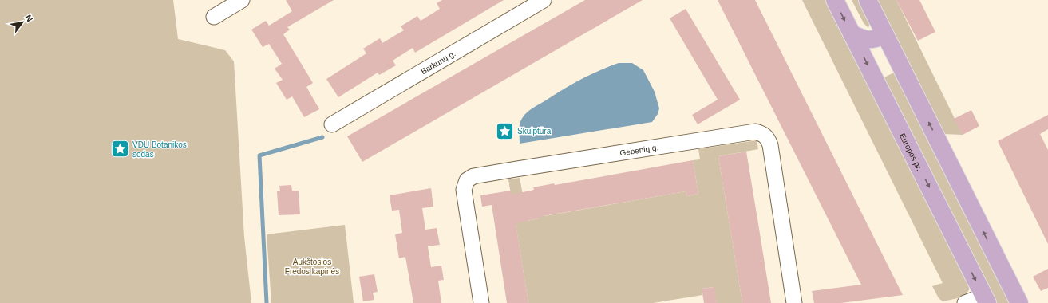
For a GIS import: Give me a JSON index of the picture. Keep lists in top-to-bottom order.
{
  "streets": {
    "main road": ["Europos pr."],
    "street": ["Barkūnų g.", "Gebenių g."]
  },
  "parks": ["Aukštosios Fredos kapinės"],
  "places": {
    "place": ["Skulptūra", "VDU Botanikos sodas"]
  },
  "north": "top right"
}
